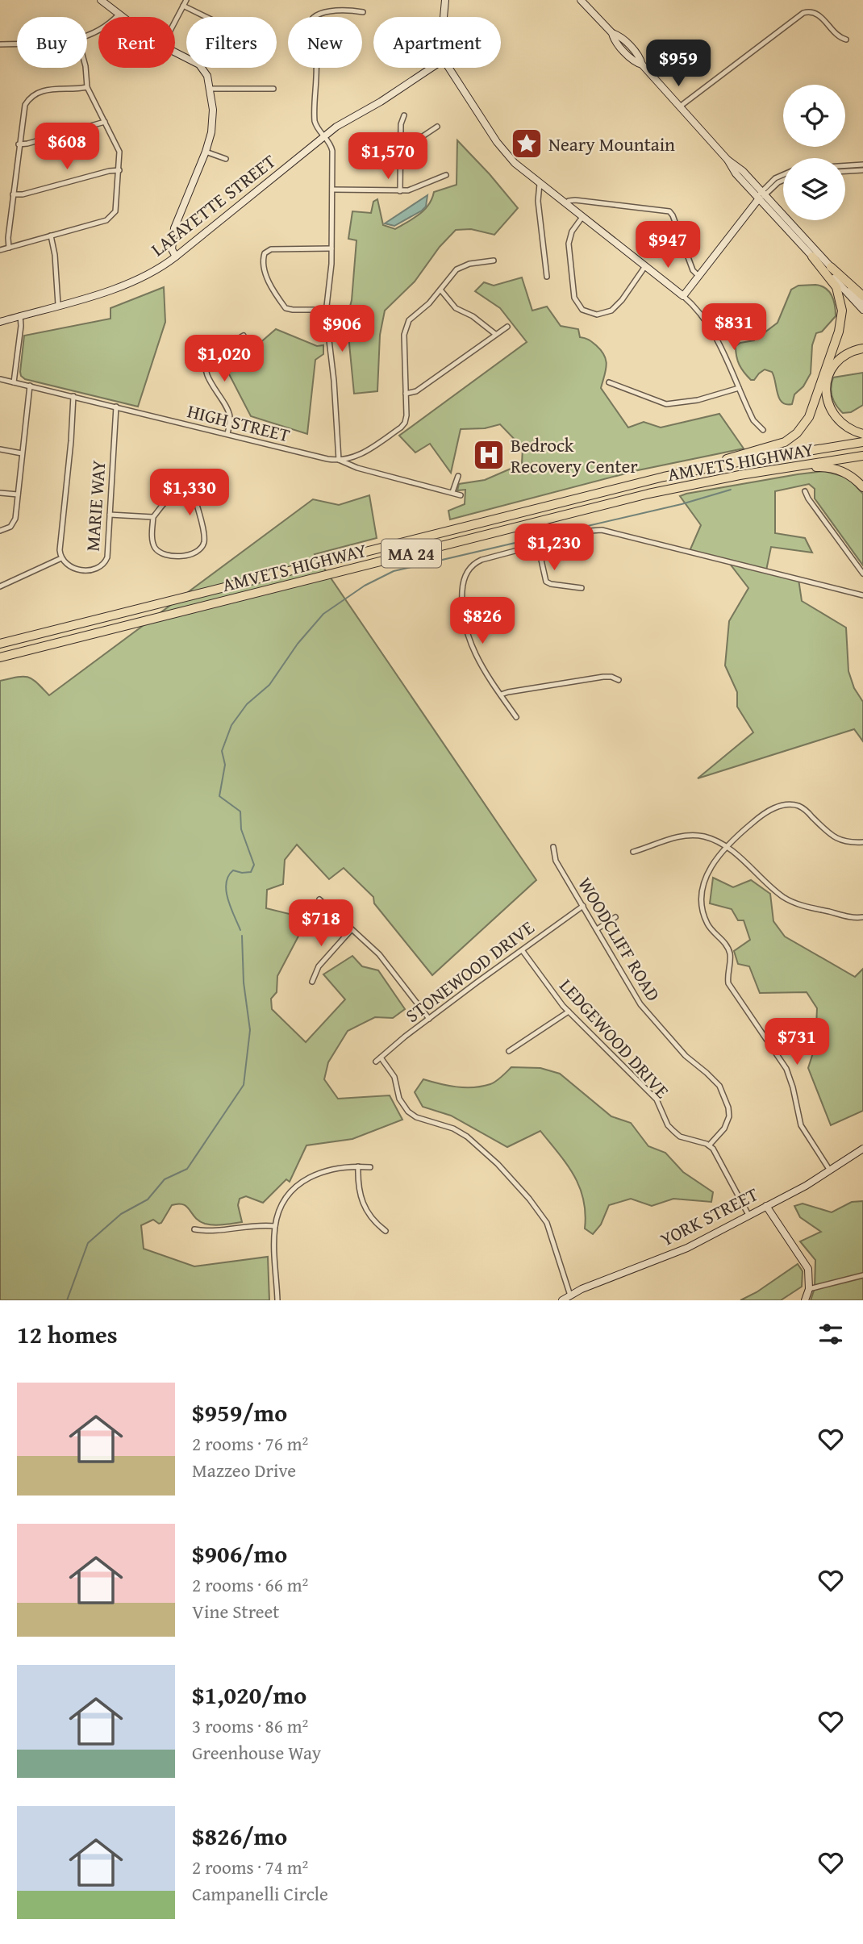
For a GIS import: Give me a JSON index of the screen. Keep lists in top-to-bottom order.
{
  "streets": {
    "highway": ["AMVETS HIGHWAY", "MA 24"],
    "street": [
      "LAFAYETTE STREET",
      "HIGH STREET",
      "MARIE WAY",
      "WOODCLIFF ROAD",
      "STONEWOOD DRIVE",
      "LEDGEWOOD DRIVE",
      "YORK STREET"
    ]
  },
  "crossings": [
    ["HIGH STREET", "MARIE WAY"],
    ["WOODCLIFF ROAD", "STONEWOOD DRIVE"],
    ["WOODCLIFF ROAD", "LEDGEWOOD DRIVE"],
    ["STONEWOOD DRIVE", "LEDGEWOOD DRIVE"]
  ],
  "places": {
    "place": ["Neary Mountain"],
    "hospital": ["Bedrock Recovery Center"]
  },
  "page": {
    "chip": [
      "Buy",
      "Rent",
      "Filters",
      "New",
      "Apartment"
    ],
    "price": [
      "$959",
      "$608",
      "$1,570",
      "$947",
      "$831",
      "$906",
      "$1,020",
      "$1,330",
      "$1,230",
      "$826",
      "$718",
      "$731"
    ],
    "heading": "12 homes",
    "list": [
      {
        "name": "$959/mo",
        "note": "2 rooms · 76 m² · Mazzeo Drive"
      },
      {
        "name": "$906/mo",
        "note": "2 rooms · 66 m² · Vine Street"
      },
      {
        "name": "$1,020/mo",
        "note": "3 rooms · 86 m² · Greenhouse Way"
      },
      {
        "name": "$826/mo",
        "note": "2 rooms · 74 m² · Campanelli Circle"
      }
    ]
  }
}
